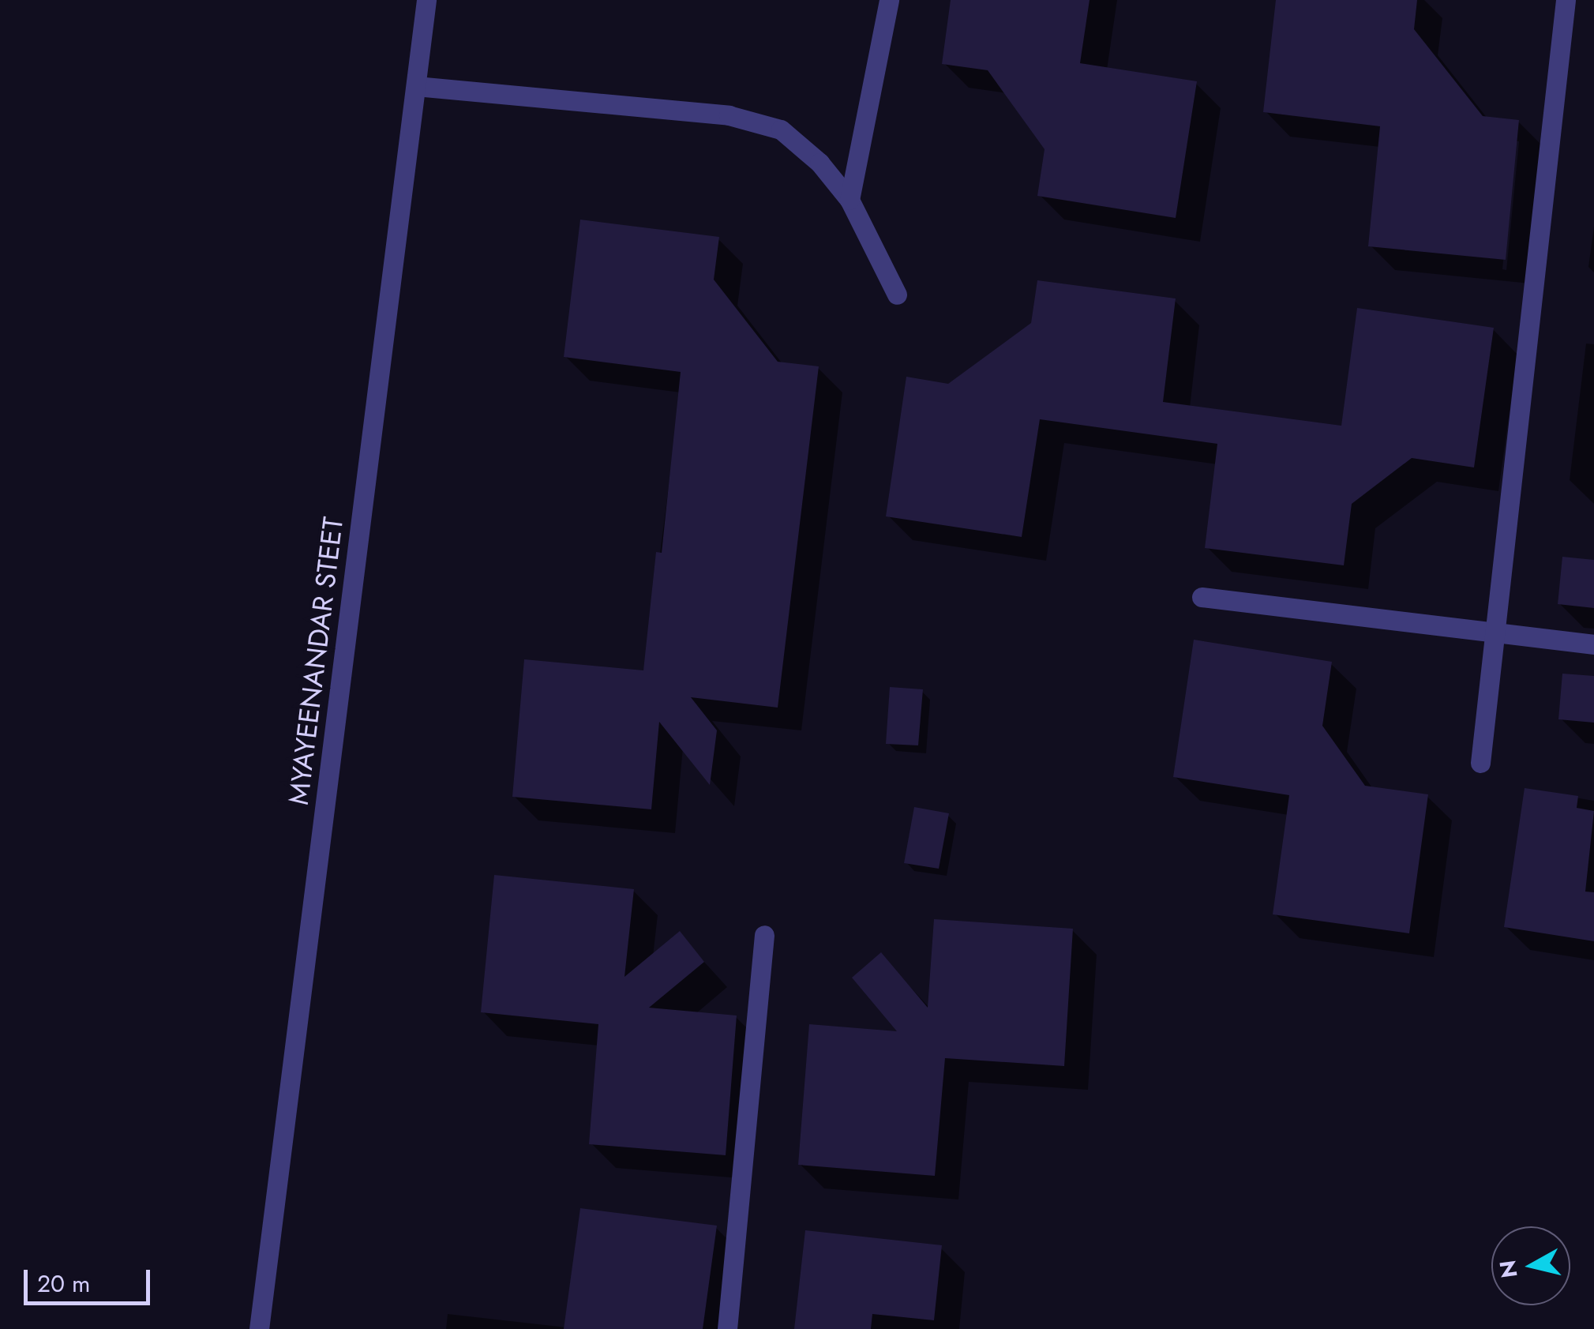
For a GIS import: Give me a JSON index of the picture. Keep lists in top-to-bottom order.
{
  "streets": {
    "street": ["MYAYEENANDAR STEET"]
  },
  "scale_bar": "20 m",
  "north": "left"
}
